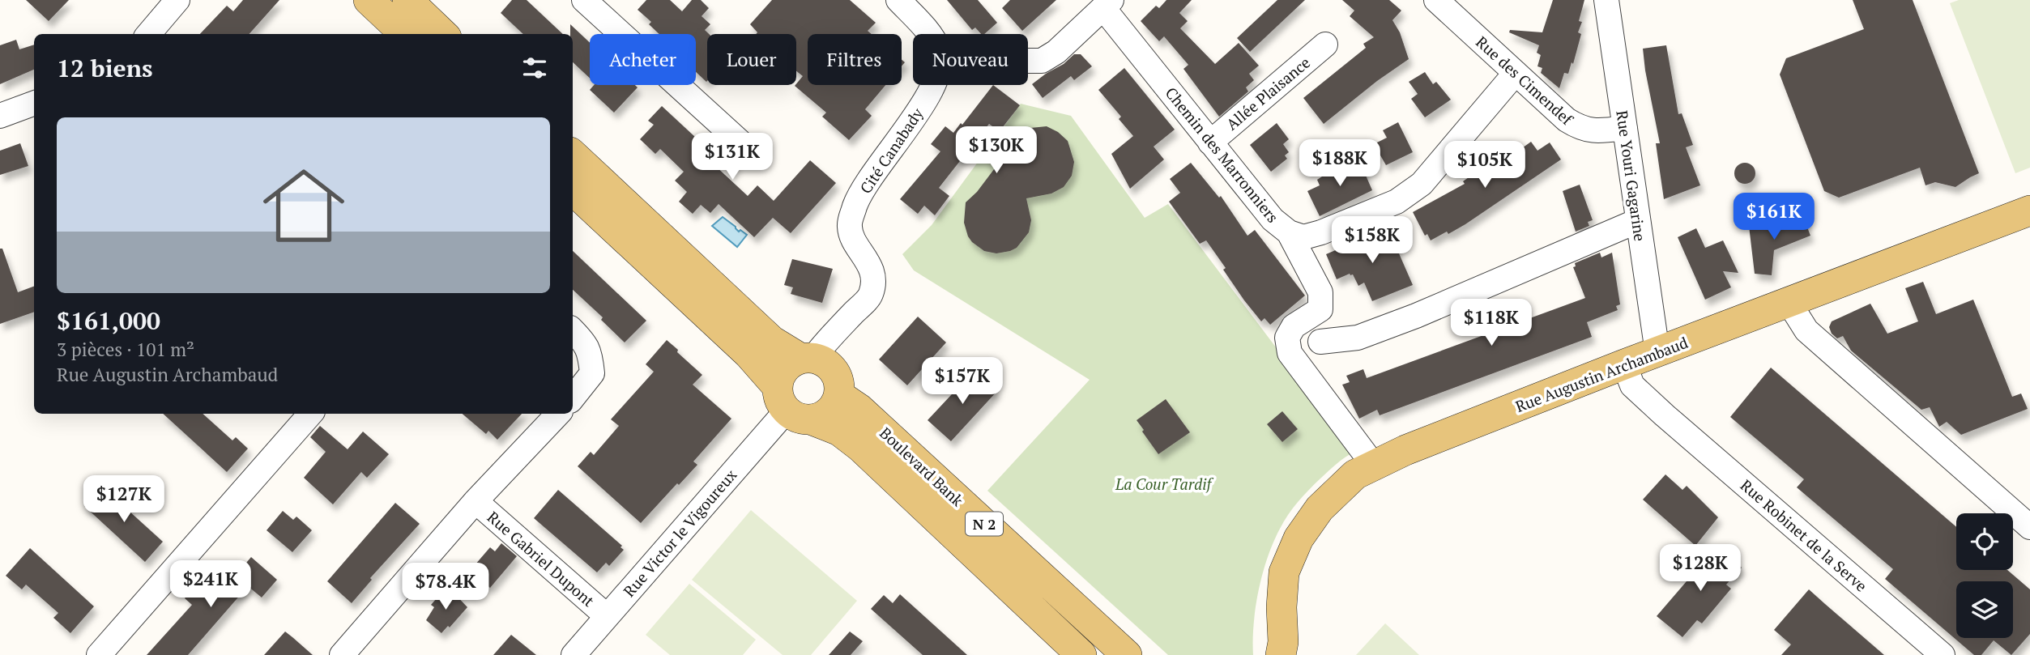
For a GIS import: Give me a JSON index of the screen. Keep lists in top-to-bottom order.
{
  "streets": {
    "main road": ["Rue Augustin Archambaud", "Boulevard Bank", "N 2"],
    "street": [
      "Rue des Cimendef",
      "Allée Plaisance",
      "Cité Canabady",
      "Chemin des Marronniers",
      "Rue Youri Gagarine",
      "Rue Victor le Vigoureux",
      "Rue Robinet de la Serve",
      "Rue Gabriel Dupont"
    ]
  },
  "crossings": [
    ["Rue des Cimendef", "Chemin des Marronniers"],
    ["Rue des Cimendef", "Rue Youri Gagarine"],
    ["Allée Plaisance", "Chemin des Marronniers"],
    ["Cité Canabady", "Boulevard Bank"],
    ["Cité Canabady", "Rue Victor le Vigoureux"],
    ["Rue Youri Gagarine", "Rue Augustin Archambaud"],
    ["Rue Augustin Archambaud", "Rue Robinet de la Serve"],
    ["Boulevard Bank", "Rue Victor le Vigoureux"],
    ["Rue Victor le Vigoureux", "Rue Gabriel Dupont"]
  ],
  "parks": ["La Cour Tardif"],
  "page": {
    "chip": [
      "Acheter",
      "Louer",
      "Filtres",
      "Nouveau"
    ],
    "heading": "12 biens",
    "list": [
      {
        "name": "$161,000",
        "note": "3 pièces · 101 m² · Rue Augustin Archambaud"
      }
    ],
    "price": [
      "$130K",
      "$131K",
      "$188K",
      "$105K",
      "$161K",
      "$158K",
      "$118K",
      "$157K",
      "$127K",
      "$128K",
      "$241K",
      "$78.4K"
    ]
  }
}
